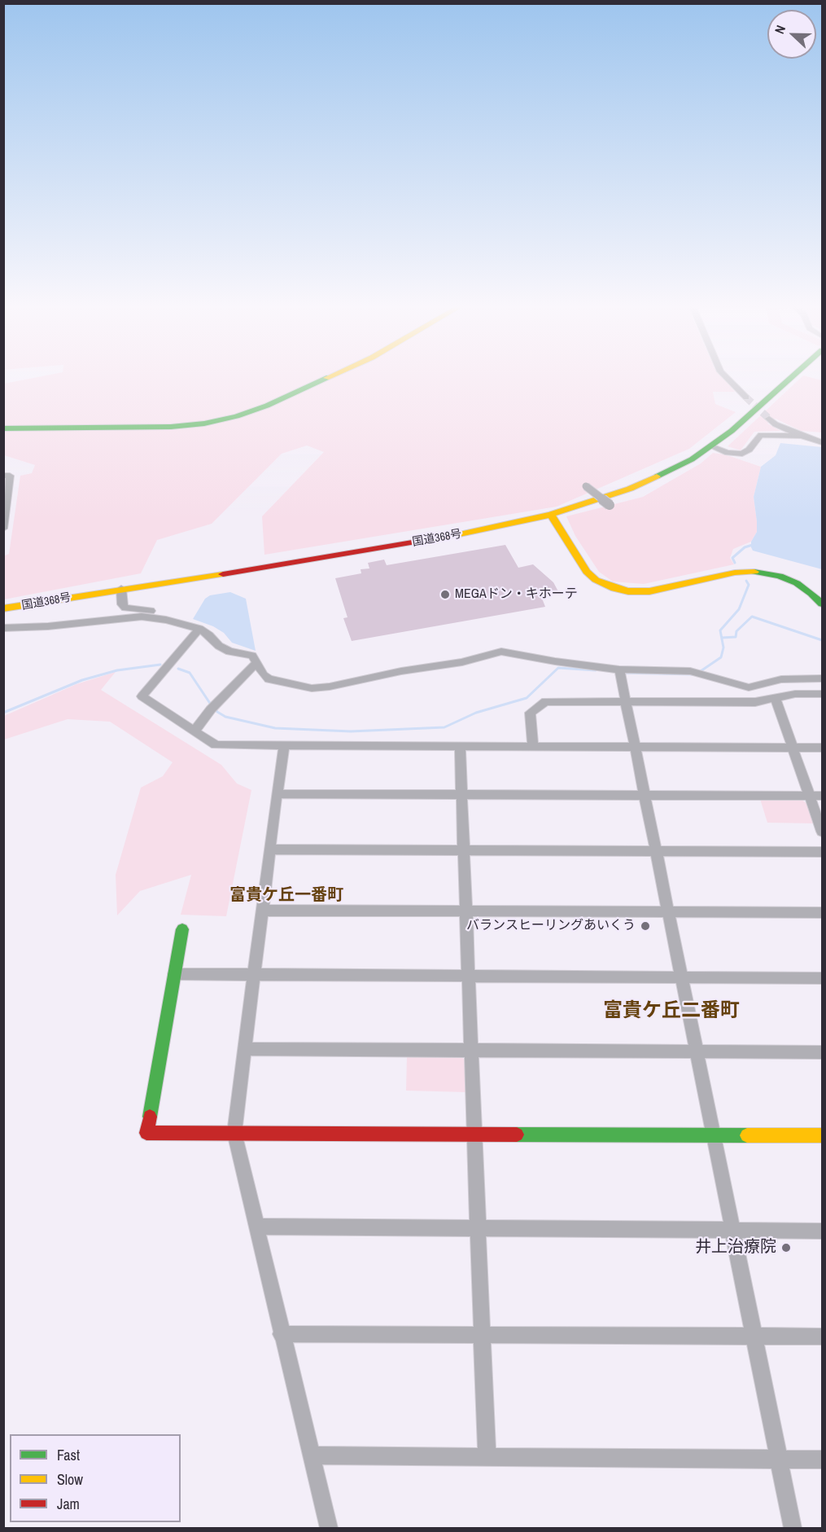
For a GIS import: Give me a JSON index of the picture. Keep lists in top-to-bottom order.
{
  "streets": {
    "main road": ["国道368号"]
  },
  "districts": ["富貴ケ丘一番町", "富貴ケ丘二番町"],
  "places": ["MEGAドン・キホーテ", "バランスヒーリングあいくう", "井上治療院"],
  "legend": ["Fast", "Slow", "Jam"],
  "north": "left"
}
